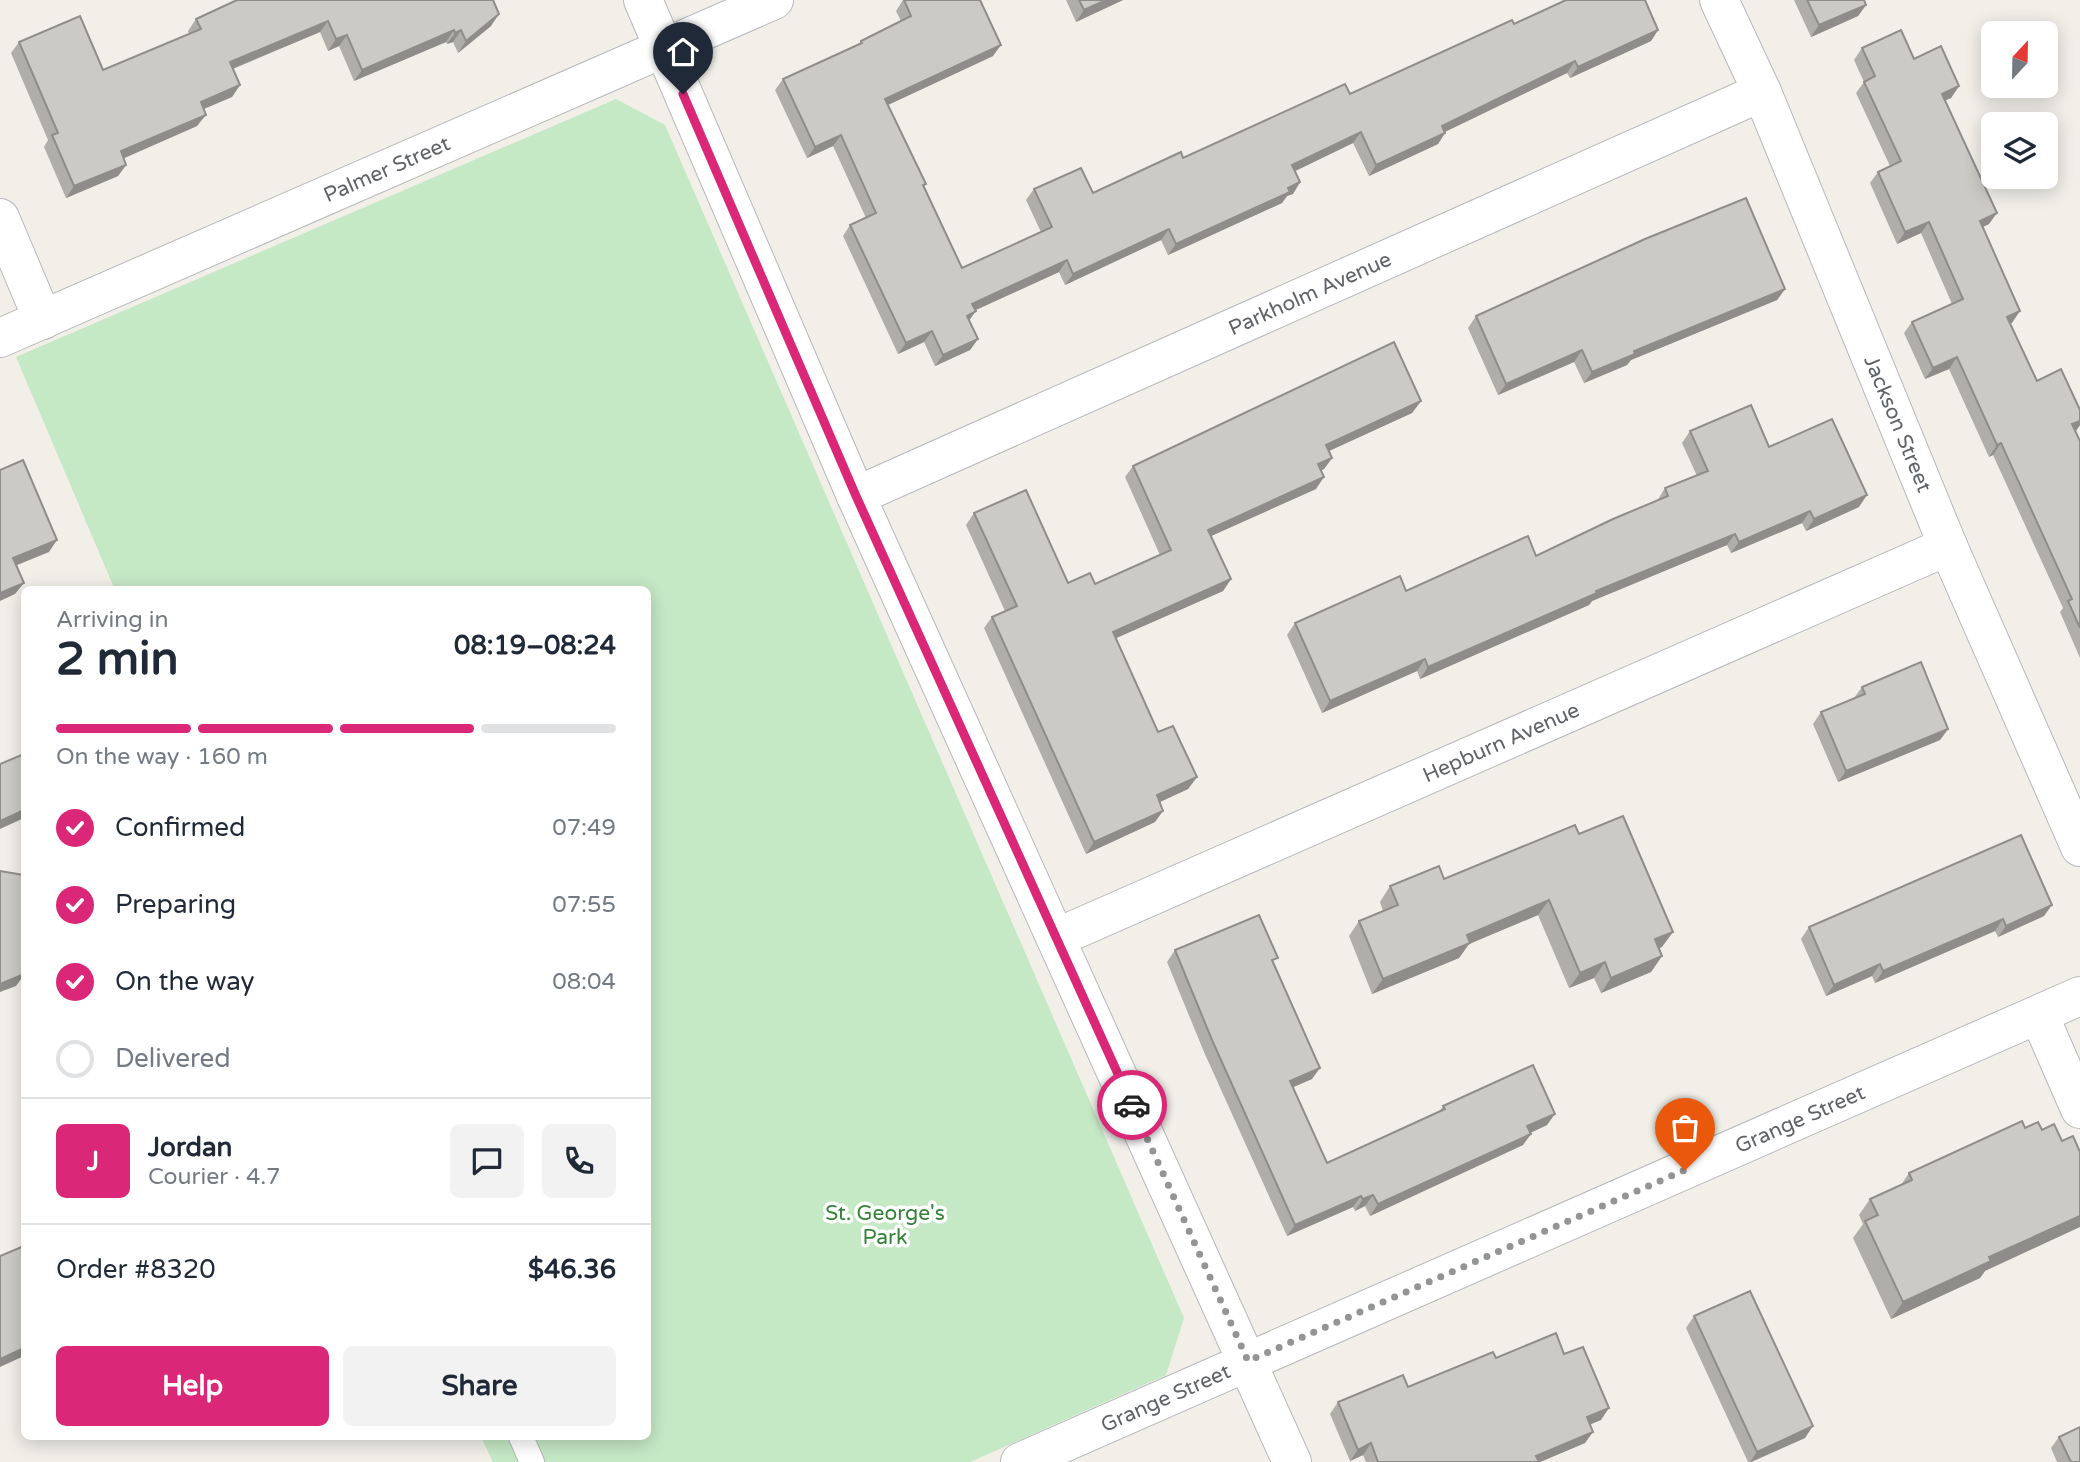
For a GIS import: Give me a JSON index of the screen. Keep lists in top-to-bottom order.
{
  "streets": {
    "street": [
      "Palmer Street",
      "Parkholm Avenue",
      "Jackson Street",
      "Hepburn Avenue",
      "Grange Street"
    ]
  },
  "crossings": [
    ["Parkholm Avenue", "Jackson Street"],
    ["Jackson Street", "Hepburn Avenue"]
  ],
  "parks": ["St. George's Park"],
  "north": "top",
  "page": {
    "heading": ["2 min", "Arriving in", "08:19–08:24"],
    "panel": [
      "Jordan",
      "Courier · 4.7",
      "Order #8320",
      "$46.36"
    ],
    "bar": "On the way · 160 m",
    "list": [
      ["Confirmed", "07:49"],
      ["Preparing", "07:55"],
      ["On the way", "08:04"],
      "Delivered"
    ],
    "round": "J",
    "buttons": ["Help", "Share"]
  }
}
